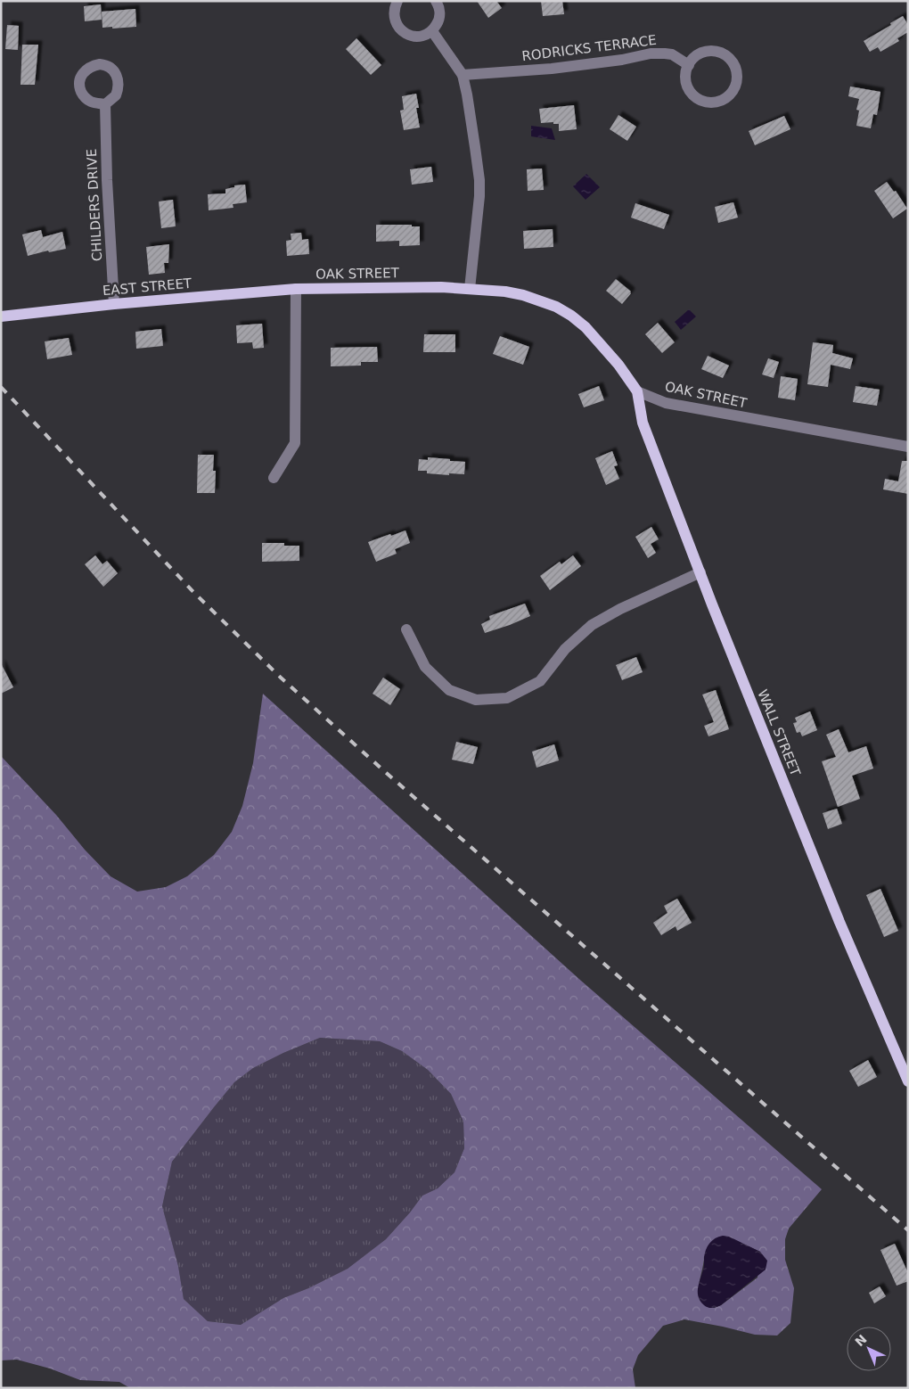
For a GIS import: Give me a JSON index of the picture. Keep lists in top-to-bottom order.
{
  "streets": {
    "main road": ["OAK STREET", "EAST STREET", "WALL STREET"],
    "street": ["RODRICKS TERRACE", "CHILDERS DRIVE"]
  },
  "crossings": [
    ["CHILDERS DRIVE", "EAST STREET"],
    ["OAK STREET", "EAST STREET"],
    ["OAK STREET", "WALL STREET"]
  ],
  "north": "top left"
}
